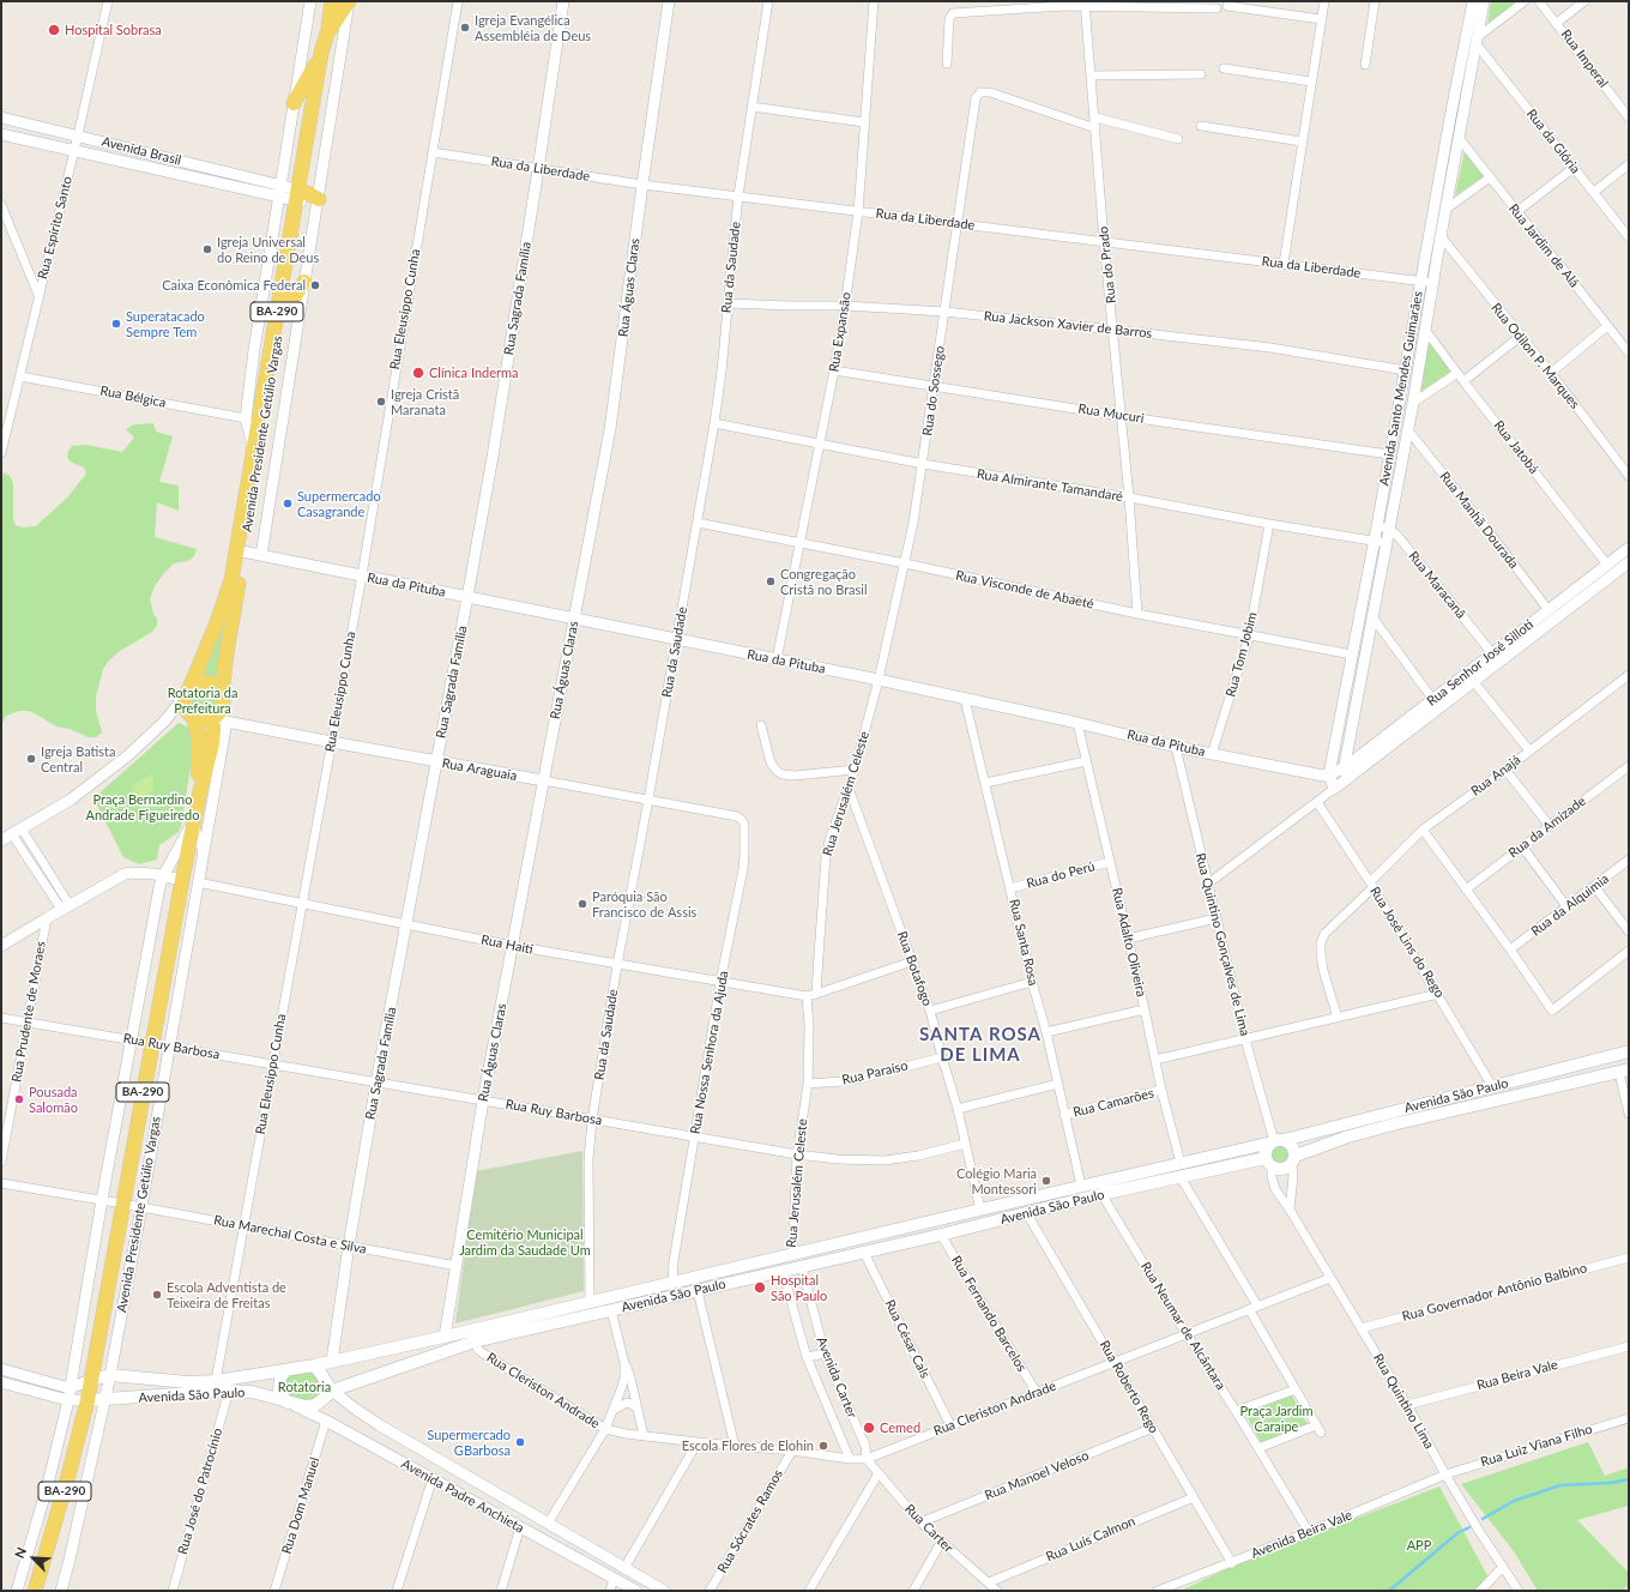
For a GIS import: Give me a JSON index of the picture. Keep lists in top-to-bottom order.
{
  "streets": {
    "main road": ["BA-290", "Avenida Presidente Getúlio Vargas", "Avenida São Paulo"],
    "street": [
      "Rua Imperal",
      "Rua da Glória",
      "Avenida Brasil",
      "Rua da Liberdade",
      "Rua Espírito Santo",
      "Rua Jardim de Alá",
      "Rua do Prado",
      "Rua da Saudade",
      "Rua Águas Claras",
      "Rua Sagrada Família",
      "Rua Eleusippo Cunha",
      "Rua Jackson Xavier de Barros",
      "Rua Expansão",
      "Rua Odilon P. Marques",
      "Avenida Santo Mendes Guimarães",
      "Rua do Sossego",
      "Rua Bélgica",
      "Rua Mucuri",
      "Rua Jatobá",
      "Rua Almirante Tamandaré",
      "Rua Manhã Dourada",
      "Rua da Pituba",
      "Rua Maracanã",
      "Rua Visconde de Abaeté",
      "Rua Tom Jobim",
      "Rua Senhor José Silloti",
      "Rua Araguaia",
      "Rua Anajá",
      "Rua Jerusalém Celeste",
      "Rua da Amizade",
      "Rua do Perú",
      "Rua da Alquimia",
      "Rua Santa Rosa",
      "Rua Adalto Oliveira",
      "Rua José Lins do Rego",
      "Rua Haiti",
      "Rua Quintino Gonçalves de Lima",
      "Rua Botafogo",
      "Rua Prudente de Moraes",
      "Rua Ruy Barbosa",
      "Rua Nossa Senhora da Ajuda",
      "Rua Paraíso",
      "Rua Camarões",
      "Rua Marechal Costa e Silva",
      "Rua Governador Antônio Balbino",
      "Rua Fernando Barcelos",
      "Rua Neumar de Alcântara",
      "Rua César Cals",
      "Rua Beira Vale",
      "Avenida Carter",
      "Rua Roberto Rego",
      "Rua Cleriston Andrade",
      "Rua Quintino Lima",
      "Rua Luiz Viana Filho",
      "Rua Manoel Veloso",
      "Rua José do Patrocínio",
      "Avenida Padre Anchieta",
      "Rua Dom Manuel",
      "Rua Sócrates Ramos",
      "Rua Carter",
      "Avenida Beira Vale",
      "Rua Luís Calmon"
    ]
  },
  "crossings": [
    ["Rua da Glória", "Avenida Santo Mendes Guimarães"],
    ["Avenida Brasil", "Rua Espírito Santo"],
    ["Avenida Brasil", "Avenida Presidente Getúlio Vargas"],
    ["Rua da Liberdade", "Rua do Prado"],
    ["Rua da Liberdade", "Rua da Saudade"],
    ["Rua da Liberdade", "Rua Águas Claras"],
    ["Rua da Liberdade", "Rua Sagrada Família"],
    ["Rua da Liberdade", "Rua Eleusippo Cunha"],
    ["Rua da Liberdade", "Rua Expansão"],
    ["Rua da Liberdade", "Avenida Santo Mendes Guimarães"],
    ["Rua da Liberdade", "Rua do Sossego"],
    ["Rua Espírito Santo", "Rua Bélgica"],
    ["Rua Jardim de Alá", "Avenida Santo Mendes Guimarães"],
    ["Rua do Prado", "Rua Jackson Xavier de Barros"],
    ["Rua do Prado", "Rua do Sossego"],
    ["Rua do Prado", "Rua Mucuri"],
    ["Rua do Prado", "Rua Almirante Tamandaré"],
    ["Rua do Prado", "Rua Visconde de Abaeté"],
    ["Rua da Saudade", "Rua Jackson Xavier de Barros"],
    ["Rua da Saudade", "Rua Almirante Tamandaré"],
    ["Rua da Saudade", "Rua da Pituba"],
    ["Rua da Saudade", "Rua Visconde de Abaeté"],
    ["Rua da Saudade", "Rua Araguaia"],
    ["Rua da Saudade", "Rua Haiti"],
    ["Rua da Saudade", "Rua Ruy Barbosa"],
    ["Rua da Saudade", "Avenida São Paulo"],
    ["Rua Águas Claras", "Rua da Pituba"],
    ["Rua Águas Claras", "Rua Araguaia"],
    ["Rua Águas Claras", "Rua Haiti"],
    ["Rua Águas Claras", "Rua Ruy Barbosa"],
    ["Rua Águas Claras", "Avenida São Paulo"],
    ["Rua Águas Claras", "Rua Marechal Costa e Silva"],
    ["Rua Sagrada Família", "Rua da Pituba"],
    ["Rua Sagrada Família", "Rua Araguaia"],
    ["Rua Sagrada Família", "Rua Haiti"],
    ["Rua Sagrada Família", "Rua Ruy Barbosa"],
    ["Rua Sagrada Família", "Avenida São Paulo"],
    ["Rua Sagrada Família", "Rua Marechal Costa e Silva"],
    ["Rua Eleusippo Cunha", "Rua da Pituba"],
    ["Rua Eleusippo Cunha", "Rua Araguaia"],
    ["Rua Eleusippo Cunha", "Rua Haiti"],
    ["Rua Eleusippo Cunha", "Rua Ruy Barbosa"],
    ["Rua Eleusippo Cunha", "Avenida São Paulo"],
    ["Rua Eleusippo Cunha", "Rua Marechal Costa e Silva"],
    ["Rua Jackson Xavier de Barros", "Rua Expansão"],
    ["Rua Jackson Xavier de Barros", "Avenida Santo Mendes Guimarães"],
    ["Rua Jackson Xavier de Barros", "Rua do Sossego"],
    ["Rua Expansão", "Rua Mucuri"],
    ["Rua Expansão", "Rua Almirante Tamandaré"],
    ["Rua Expansão", "Rua da Pituba"],
    ["Rua Expansão", "Rua Visconde de Abaeté"],
    ["Rua Odilon P. Marques", "Avenida Santo Mendes Guimarães"],
    ["Avenida Santo Mendes Guimarães", "Rua Mucuri"],
    ["Avenida Santo Mendes Guimarães", "Rua Jatobá"],
    ["Avenida Santo Mendes Guimarães", "Rua Almirante Tamandaré"],
    ["Avenida Santo Mendes Guimarães", "Rua Manhã Dourada"],
    ["Avenida Santo Mendes Guimarães", "Rua da Pituba"],
    ["Avenida Santo Mendes Guimarães", "Rua Maracanã"],
    ["Avenida Santo Mendes Guimarães", "Rua Visconde de Abaeté"],
    ["Avenida Santo Mendes Guimarães", "Rua Senhor José Silloti"],
    ["Rua do Sossego", "Rua Mucuri"],
    ["Rua do Sossego", "Rua Almirante Tamandaré"],
    ["Rua do Sossego", "Rua da Pituba"],
    ["Rua do Sossego", "Rua Visconde de Abaeté"],
    ["Rua do Sossego", "Rua Jerusalém Celeste"],
    ["Rua Bélgica", "Avenida Presidente Getúlio Vargas"],
    ["Avenida Presidente Getúlio Vargas", "Rua da Pituba"],
    ["Avenida Presidente Getúlio Vargas", "Rua Araguaia"],
    ["Avenida Presidente Getúlio Vargas", "Rua Haiti"],
    ["Avenida Presidente Getúlio Vargas", "Rua Ruy Barbosa"],
    ["Avenida Presidente Getúlio Vargas", "Avenida São Paulo"],
    ["Avenida Presidente Getúlio Vargas", "Rua Marechal Costa e Silva"],
    ["Rua Jatobá", "Rua Senhor José Silloti"],
    ["Rua Almirante Tamandaré", "Rua Tom Jobim"],
    ["Rua Manhã Dourada", "Rua Senhor José Silloti"],
    ["Rua da Pituba", "Rua Tom Jobim"],
    ["Rua da Pituba", "Rua Senhor José Silloti"],
    ["Rua da Pituba", "Rua Jerusalém Celeste"],
    ["Rua da Pituba", "Rua Santa Rosa"],
    ["Rua da Pituba", "Rua Adalto Oliveira"],
    ["Rua da Pituba", "Rua Quintino Gonçalves de Lima"],
    ["Rua Maracanã", "Rua Senhor José Silloti"],
    ["Rua Visconde de Abaeté", "Rua Tom Jobim"],
    ["Rua Araguaia", "Rua Nossa Senhora da Ajuda"],
    ["Rua Anajá", "Rua José Lins do Rego"],
    ["Rua Jerusalém Celeste", "Rua Haiti"],
    ["Rua Jerusalém Celeste", "Rua Botafogo"],
    ["Rua Jerusalém Celeste", "Rua Ruy Barbosa"],
    ["Rua Jerusalém Celeste", "Rua Paraíso"],
    ["Rua Jerusalém Celeste", "Avenida São Paulo"],
    ["Rua do Perú", "Rua Santa Rosa"],
    ["Rua do Perú", "Rua Adalto Oliveira"],
    ["Rua Santa Rosa", "Avenida São Paulo"],
    ["Rua Santa Rosa", "Rua Camarões"],
    ["Rua Adalto Oliveira", "Avenida São Paulo"],
    ["Rua Adalto Oliveira", "Rua Camarões"],
    ["Rua José Lins do Rego", "Avenida São Paulo"],
    ["Rua Haiti", "Rua Botafogo"],
    ["Rua Haiti", "Rua Nossa Senhora da Ajuda"],
    ["Rua Quintino Gonçalves de Lima", "Avenida São Paulo"],
    ["Rua Quintino Gonçalves de Lima", "Rua Quintino Lima"],
    ["Rua Botafogo", "Rua Ruy Barbosa"],
    ["Rua Botafogo", "Rua Paraíso"],
    ["Rua Botafogo", "Avenida São Paulo"],
    ["Rua Prudente de Moraes", "Rua Ruy Barbosa"],
    ["Rua Ruy Barbosa", "Rua Nossa Senhora da Ajuda"],
    ["Rua Nossa Senhora da Ajuda", "Avenida São Paulo"],
    ["Avenida São Paulo", "Rua Fernando Barcelos"],
    ["Avenida São Paulo", "Rua Neumar de Alcântara"],
    ["Avenida São Paulo", "Rua César Cals"],
    ["Avenida São Paulo", "Avenida Carter"],
    ["Avenida São Paulo", "Rua Roberto Rego"],
    ["Avenida São Paulo", "Rua Cleriston Andrade"],
    ["Avenida São Paulo", "Rua Quintino Lima"],
    ["Avenida São Paulo", "Rua José do Patrocínio"],
    ["Avenida São Paulo", "Avenida Padre Anchieta"],
    ["Rua Governador Antônio Balbino", "Rua Quintino Lima"],
    ["Rua Fernando Barcelos", "Rua Cleriston Andrade"],
    ["Rua Neumar de Alcântara", "Rua Cleriston Andrade"],
    ["Rua Neumar de Alcântara", "Avenida Beira Vale"],
    ["Rua César Cals", "Rua Cleriston Andrade"],
    ["Rua Beira Vale", "Rua Quintino Lima"],
    ["Avenida Carter", "Rua Cleriston Andrade"],
    ["Avenida Carter", "Rua Carter"],
    ["Rua Roberto Rego", "Rua Cleriston Andrade"],
    ["Rua Roberto Rego", "Rua Manoel Veloso"],
    ["Rua Roberto Rego", "Avenida Beira Vale"],
    ["Rua Roberto Rego", "Rua Luís Calmon"],
    ["Rua Cleriston Andrade", "Rua Quintino Lima"],
    ["Rua Cleriston Andrade", "Rua Sócrates Ramos"],
    ["Rua Cleriston Andrade", "Rua Carter"],
    ["Rua Quintino Lima", "Rua Luiz Viana Filho"],
    ["Rua Quintino Lima", "Avenida Beira Vale"],
    ["Rua Luiz Viana Filho", "Avenida Beira Vale"],
    ["Rua Manoel Veloso", "Rua Carter"],
    ["Avenida Padre Anchieta", "Rua Dom Manuel"],
    ["Rua Carter", "Rua Luís Calmon"]
  ],
  "districts": ["SANTA ROSA DE LIMA"],
  "parks": [
    "Rotatoria da Prefeitura",
    "Praça Bernardino Andrade Figueiredo",
    "Cemitério Municipal Jardim da Saudade Um",
    "Rotatoria",
    "Praça Jardim Caraipe",
    "APP"
  ],
  "places": [
    "Igreja Evangélica Assembléia de Deus",
    "Hospital Sobrasa",
    "Igreja Universal do Reino de Deus",
    "Caixa Econômica Federal",
    "Superatacado Sempre Tem",
    "Clínica Inderma",
    "Igreja Cristã Maranata",
    "Supermercado Casagrande",
    "Congregação Cristã no Brasil",
    "Igreja Batista Central",
    "Paróquia São Francisco de Assis",
    "Pousada Salomão",
    "Colégio Maria Montessori",
    "Hospital São Paulo",
    "Escola Adventista de Teixeira de Freitas",
    "Cemed",
    "Supermercado GBarbosa",
    "Escola Flores de Elohin"
  ],
  "north": "top left"
}
